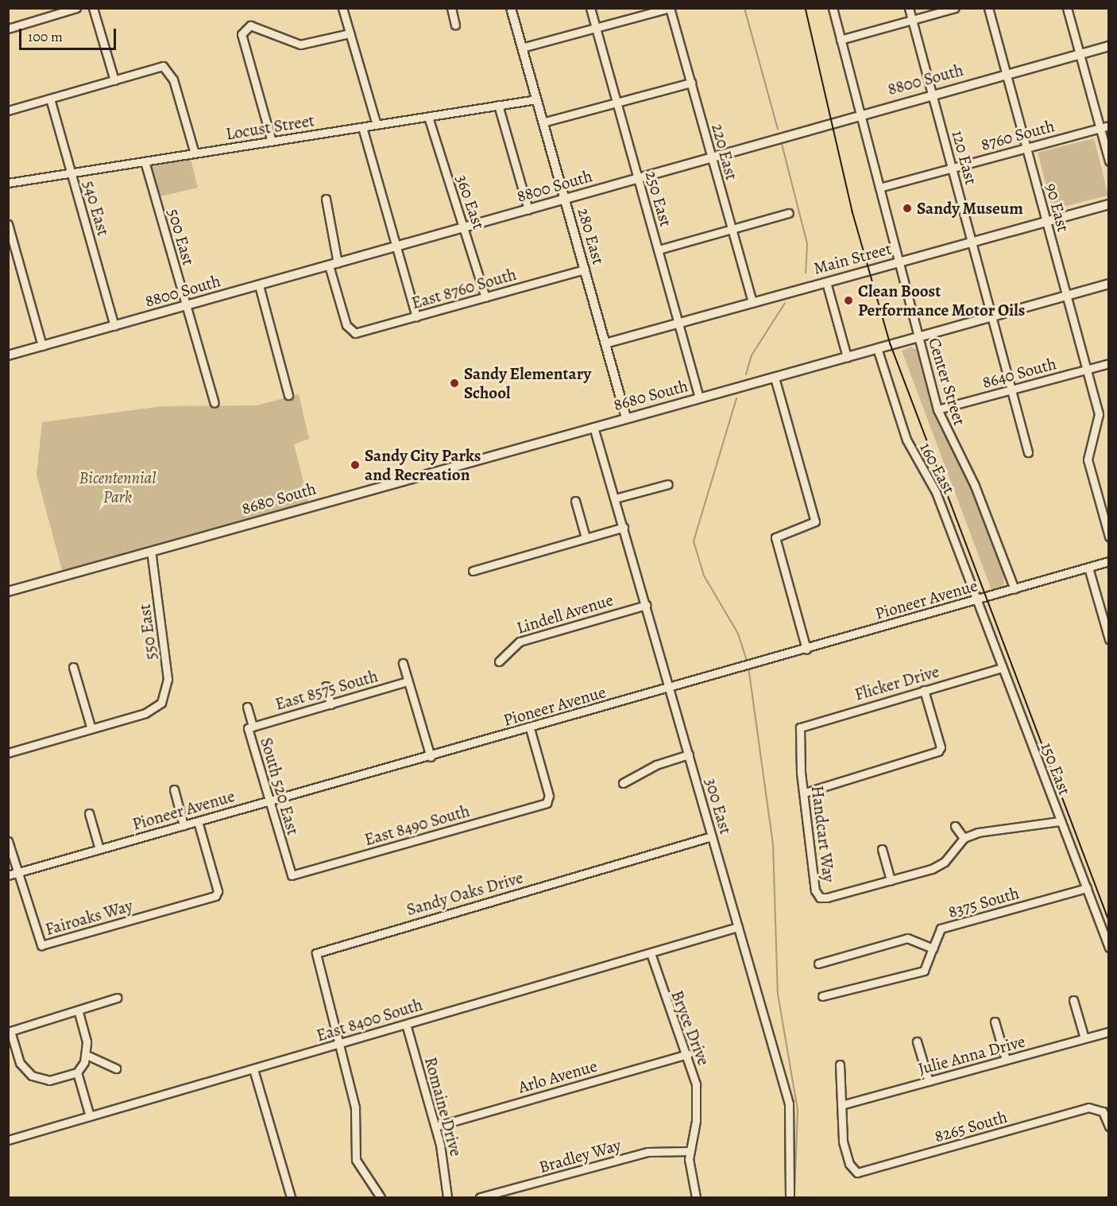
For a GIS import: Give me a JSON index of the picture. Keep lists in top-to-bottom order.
{
  "streets": {
    "street": [
      "8800 South",
      "Locust Street",
      "8760 South",
      "220 East",
      "120 East",
      "250 East",
      "360 East",
      "90 East",
      "540 East",
      "280 East",
      "500 East",
      "Main Street",
      "East 8760 South",
      "8640 South",
      "Center Street",
      "8680 South",
      "160 East",
      "Pioneer Avenue",
      "Lindell Avenue",
      "550 East",
      "Flicker Drive",
      "East 8575 South",
      "150 East",
      "South 520 East",
      "300 East",
      "East 8490 South",
      "Handcart Way",
      "Sandy Oaks Drive",
      "8375 South",
      "Fairoaks Way",
      "East 8400 South",
      "Bryce Drive",
      "Julie Anna Drive",
      "Arlo Avenue",
      "Romaine Drive",
      "8265 South",
      "Bradley Way"
    ]
  },
  "crossings": [
    ["8800 South", "220 East"],
    ["8800 South", "120 East"],
    ["8800 South", "250 East"],
    ["8800 South", "360 East"],
    ["8800 South", "90 East"],
    ["8800 South", "540 East"],
    ["8800 South", "280 East"],
    ["8800 South", "500 East"],
    ["8800 South", "East 8760 South"],
    ["8800 South", "Center Street"],
    ["Locust Street", "360 East"],
    ["Locust Street", "540 East"],
    ["Locust Street", "280 East"],
    ["Locust Street", "500 East"],
    ["8760 South", "120 East"],
    ["8760 South", "90 East"],
    ["8760 South", "Center Street"],
    ["220 East", "Main Street"],
    ["120 East", "Main Street"],
    ["120 East", "8640 South"],
    ["120 East", "8680 South"],
    ["250 East", "Main Street"],
    ["250 East", "8680 South"],
    ["360 East", "East 8760 South"],
    ["90 East", "Main Street"],
    ["90 East", "8640 South"],
    ["90 East", "8680 South"],
    ["280 East", "Main Street"],
    ["280 East", "East 8760 South"],
    ["280 East", "8680 South"],
    ["Main Street", "Center Street"],
    ["8640 South", "Center Street"],
    ["Center Street", "8680 South"],
    ["Center Street", "Pioneer Avenue"],
    ["8680 South", "160 East"],
    ["8680 South", "550 East"],
    ["8680 South", "300 East"],
    ["160 East", "Pioneer Avenue"],
    ["160 East", "150 East"],
    ["Pioneer Avenue", "150 East"],
    ["Pioneer Avenue", "South 520 East"],
    ["Pioneer Avenue", "300 East"],
    ["Pioneer Avenue", "East 8490 South"],
    ["Pioneer Avenue", "Fairoaks Way"],
    ["Lindell Avenue", "300 East"],
    ["Flicker Drive", "150 East"],
    ["Flicker Drive", "Handcart Way"],
    ["East 8575 South", "South 520 East"],
    ["150 East", "8375 South"],
    ["South 520 East", "East 8490 South"],
    ["300 East", "Sandy Oaks Drive"],
    ["300 East", "East 8400 South"],
    ["Sandy Oaks Drive", "East 8400 South"],
    ["East 8400 South", "Bryce Drive"],
    ["East 8400 South", "Romaine Drive"],
    ["Bryce Drive", "Arlo Avenue"],
    ["Bryce Drive", "Bradley Way"],
    ["Julie Anna Drive", "8265 South"],
    ["Arlo Avenue", "Romaine Drive"]
  ],
  "parks": ["Bicentennial Park"],
  "places": [
    "Sandy Museum",
    "Clean Boost Performance Motor Oils",
    "Sandy Elementary School",
    "Sandy City Parks and Recreation"
  ],
  "scale_bar": "100 m"
}
